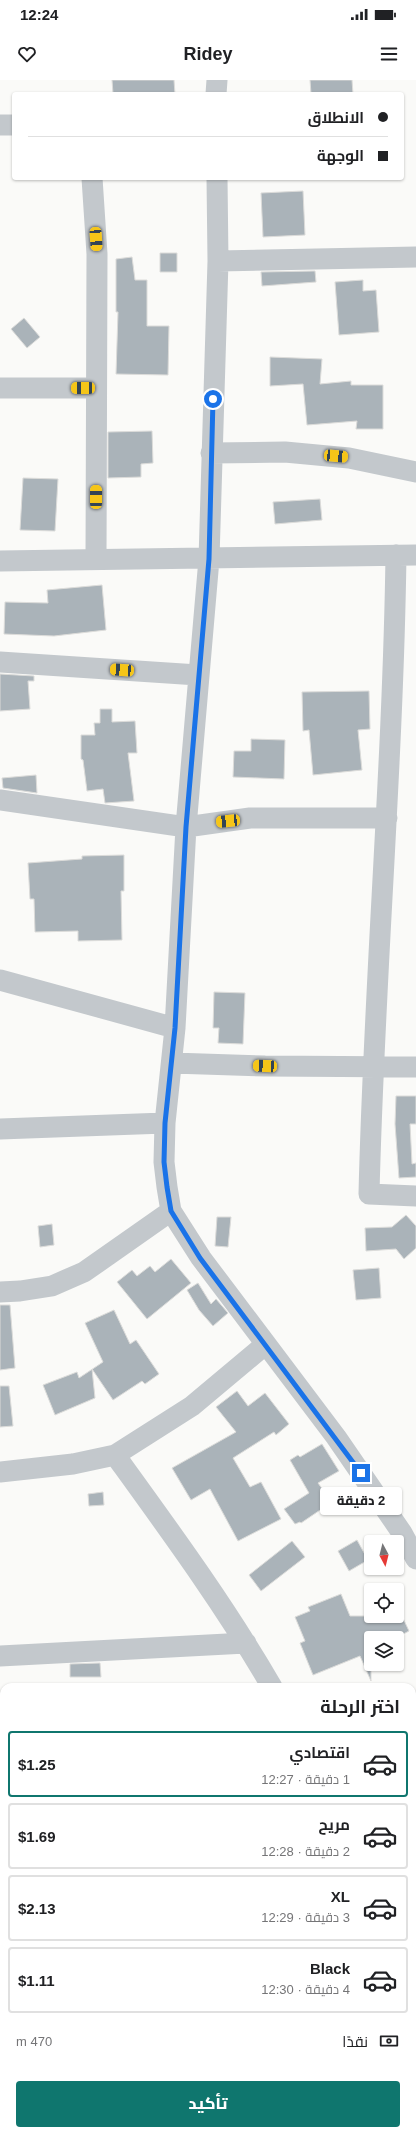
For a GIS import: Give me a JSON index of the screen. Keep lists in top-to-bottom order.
{
  "north": "bottom",
  "page": {
    "status": "12:24",
    "header": "Ridey",
    "banner": ["الانطلاق", "الوجهة"],
    "bubble": "2 دقيقة",
    "heading": "اختر الرحلة",
    "list": [
      {
        "name": "اقتصادي",
        "note": "1 دقيقة · 12:27",
        "value": "$1.25"
      },
      {
        "name": "مريح",
        "note": "2 دقيقة · 12:28",
        "value": "$1.69"
      },
      {
        "name": "XL",
        "note": "3 دقيقة · 12:29",
        "value": "$2.13"
      },
      {
        "name": "Black",
        "note": "4 دقيقة · 12:30",
        "value": "$1.11"
      }
    ],
    "pay": ["نقدًا", "470 m"],
    "buttons": "تأكيد"
  }
}
